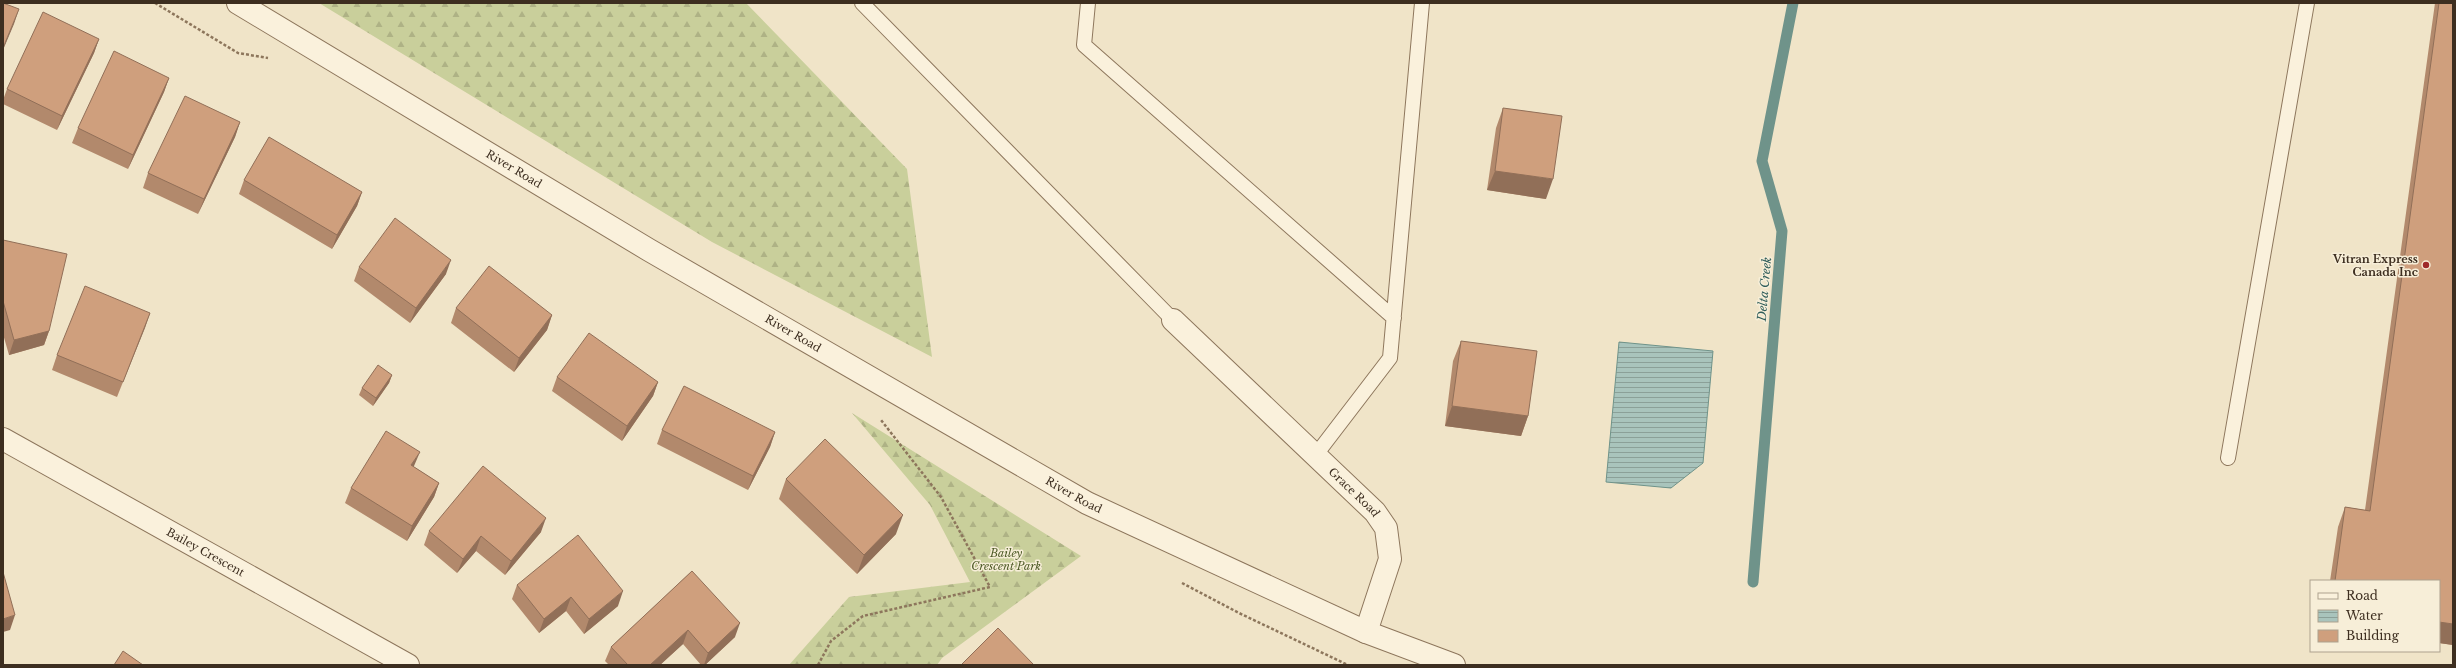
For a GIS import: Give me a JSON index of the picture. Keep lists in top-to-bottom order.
{
  "streets": {
    "street": ["River Road", "Grace Road", "Bailey Crescent"]
  },
  "crossings": [
    ["River Road", "Grace Road"]
  ],
  "water": ["Delta Creek"],
  "parks": ["Bailey Crescent Park"],
  "places": ["Vitran Express Canada Inc"],
  "legend": ["Road", "Water", "Building"]
}
